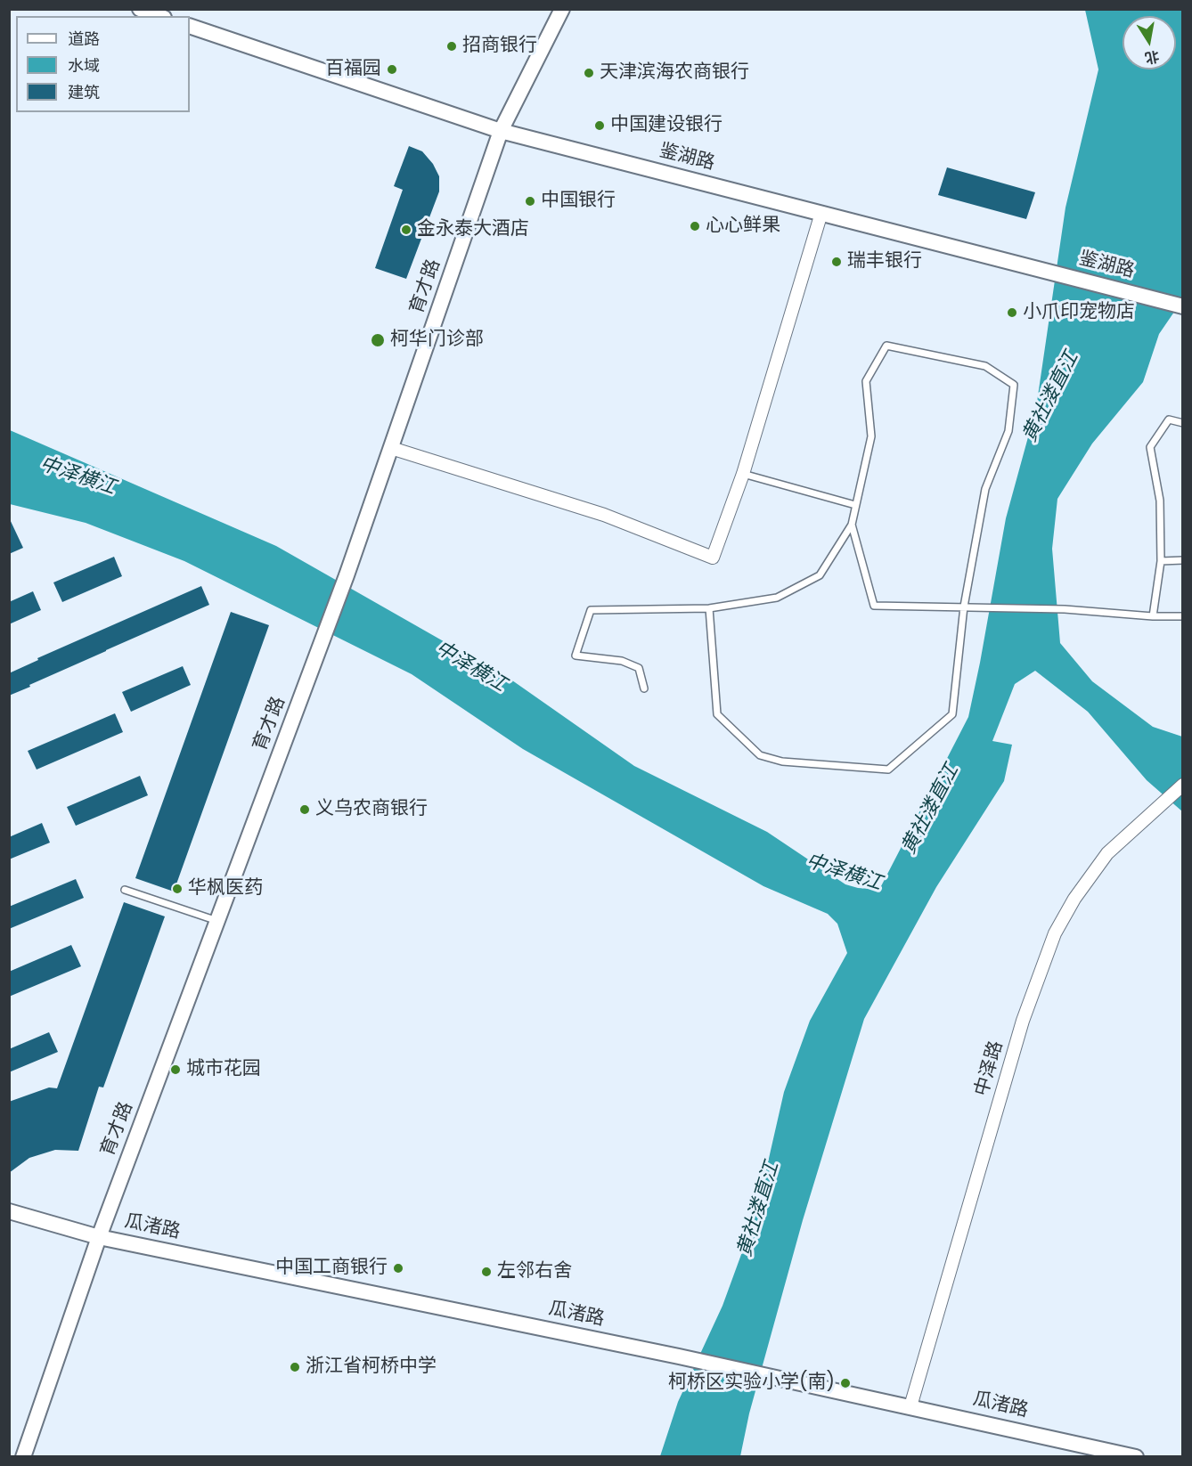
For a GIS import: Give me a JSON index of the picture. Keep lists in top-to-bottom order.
{
  "streets": {
    "street": [
      "鉴湖路",
      "育才路",
      "中泽路",
      "瓜渚路"
    ]
  },
  "crossings": [
    ["鉴湖路", "育才路"],
    ["育才路", "瓜渚路"],
    ["中泽路", "瓜渚路"]
  ],
  "water": ["黄社溇直江", "中泽横江"],
  "places": [
    "招商银行",
    "百福园",
    "天津滨海农商银行",
    "中国建设银行",
    "中国银行",
    "心心鲜果",
    "金永泰大酒店",
    "瑞丰银行",
    "小爪印宠物店",
    "柯华门诊部",
    "义乌农商银行",
    "华枫医药",
    "城市花园",
    "中国工商银行",
    "左邻右舍",
    "浙江省柯桥中学",
    "柯桥区实验小学(南)"
  ],
  "legend": ["道路", "水域", "建筑"],
  "north": "bottom"
}
